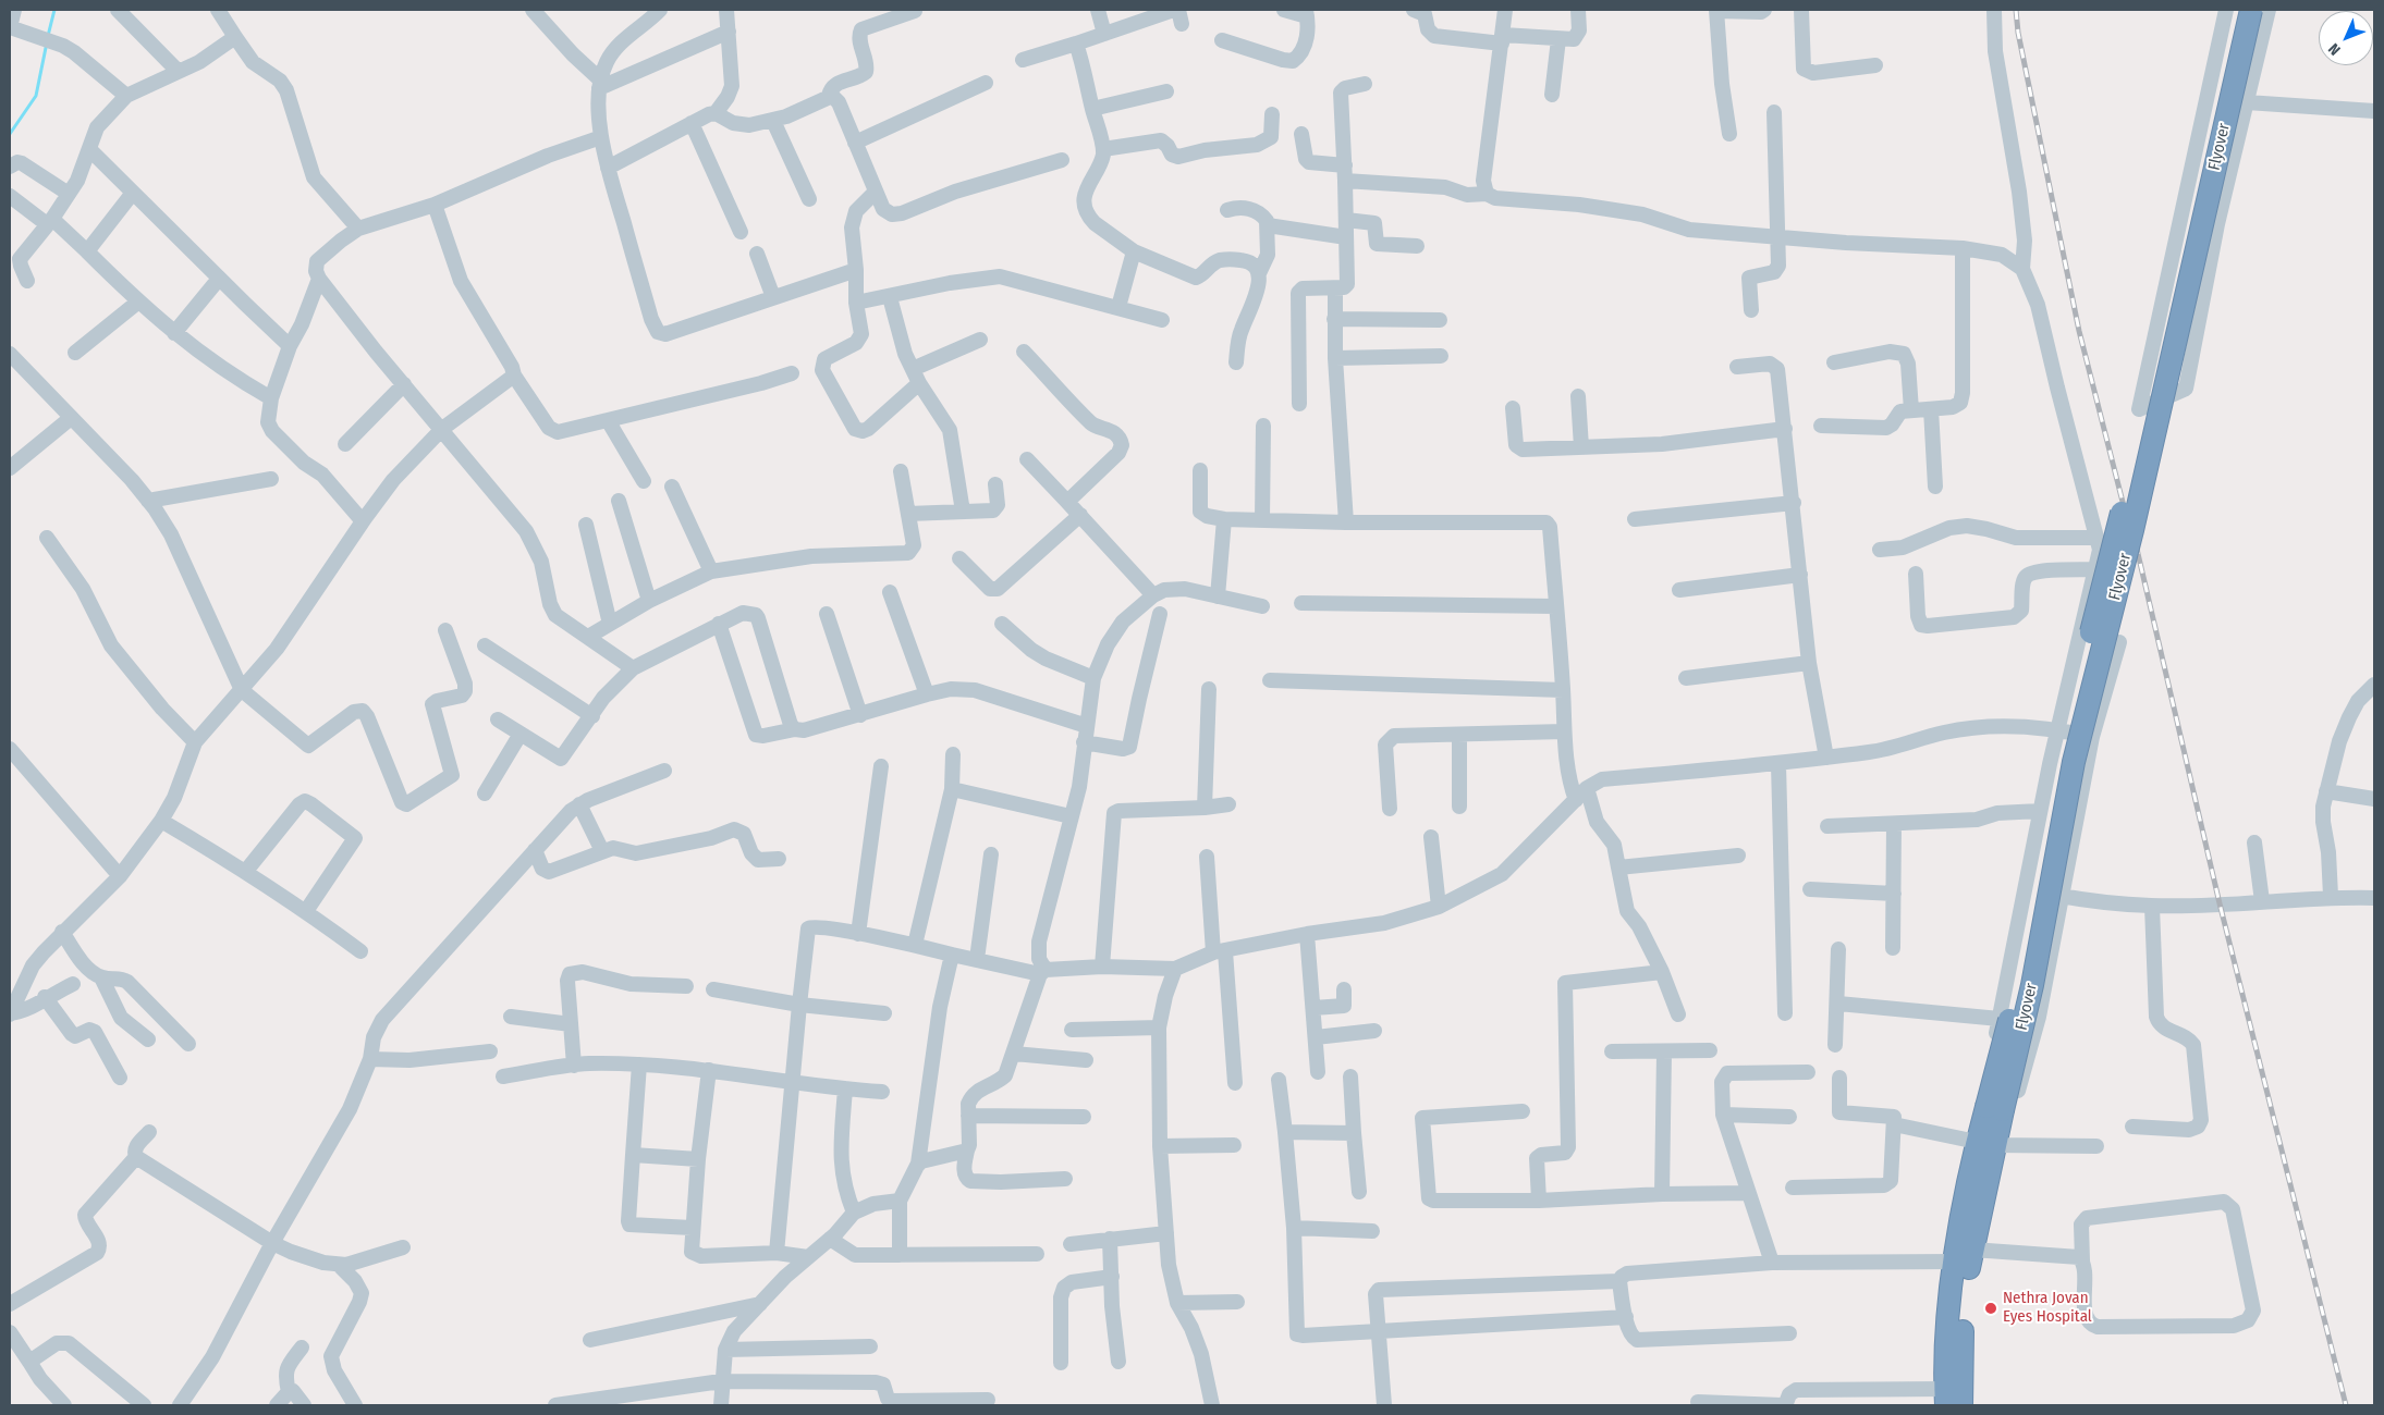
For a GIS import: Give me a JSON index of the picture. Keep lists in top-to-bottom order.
{
  "streets": {
    "highway": ["Flyover"]
  },
  "places": ["Nethra Jovan Eyes Hospital"],
  "north": "bottom left"
}
